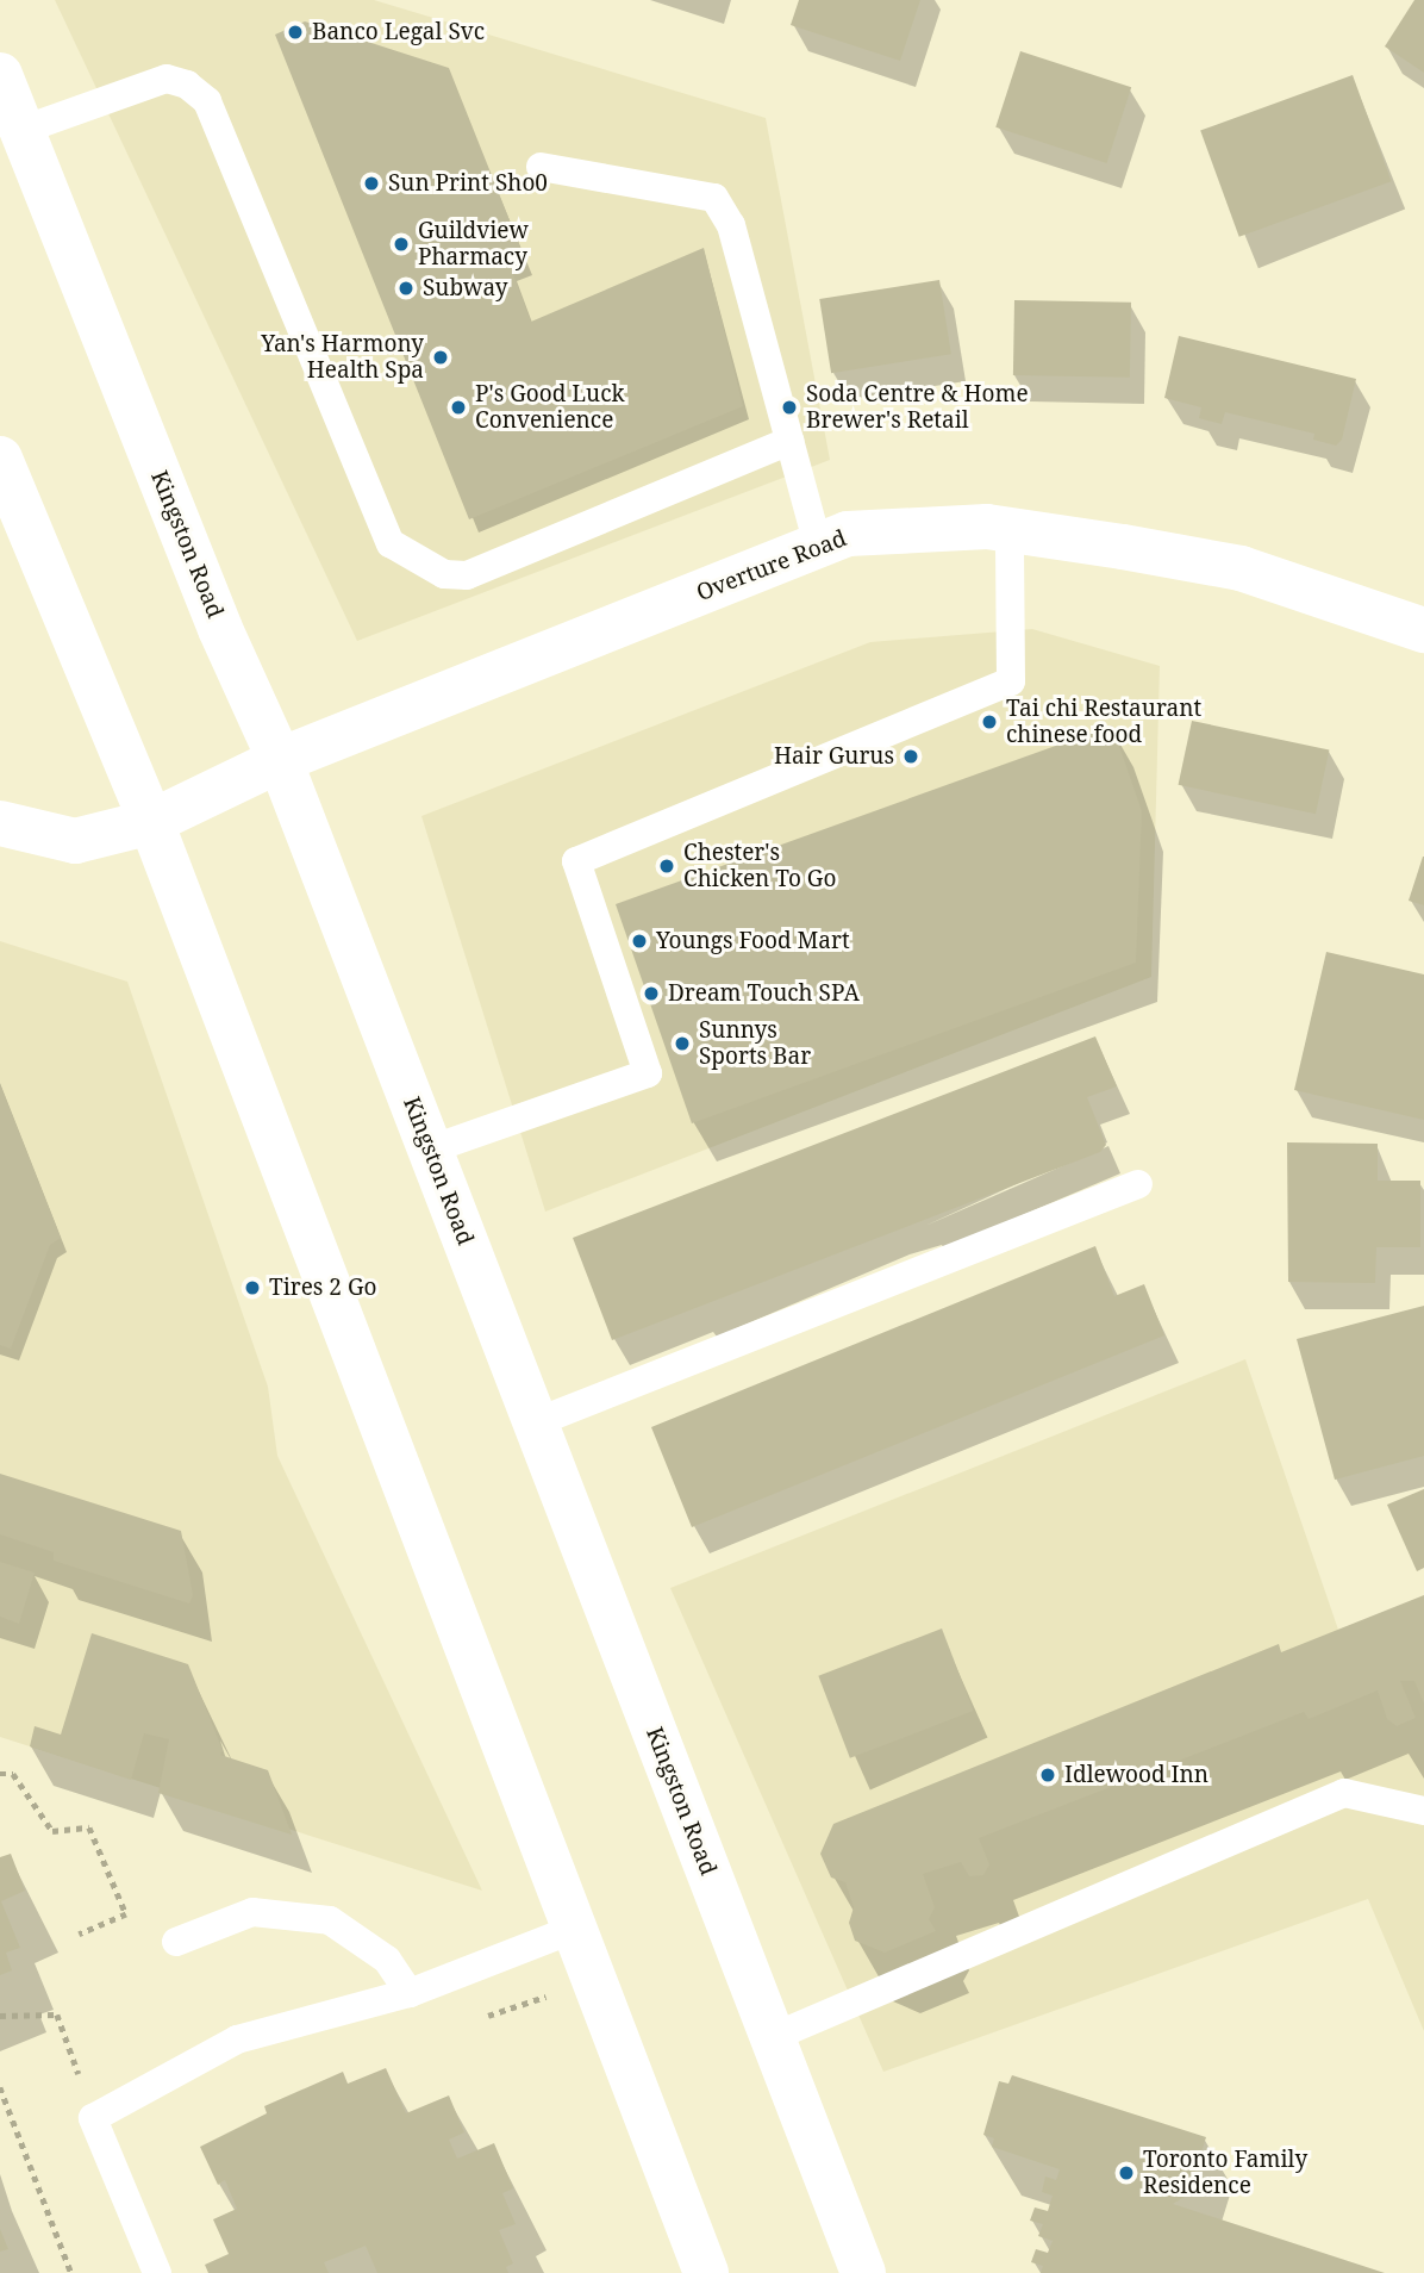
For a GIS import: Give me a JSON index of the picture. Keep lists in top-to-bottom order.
{
  "streets": {
    "main road": ["Kingston Road", "Overture Road"]
  },
  "crossings": [
    ["Kingston Road", "Overture Road"]
  ],
  "places": [
    "Banco Legal Svc",
    "Sun Print Sho0",
    "Guildview Pharmacy",
    "Subway",
    "Yan's Harmony Health Spa",
    "P's Good Luck Convenience",
    "Soda Centre & Home Brewer's Retail",
    "Tai chi Restaurant chinese food",
    "Hair Gurus",
    "Chester's Chicken To Go",
    "Youngs Food Mart",
    "Dream Touch SPA",
    "Sunnys Sports Bar",
    "Tires 2 Go",
    "Idlewood Inn",
    "Toronto Family Residence"
  ]
}
